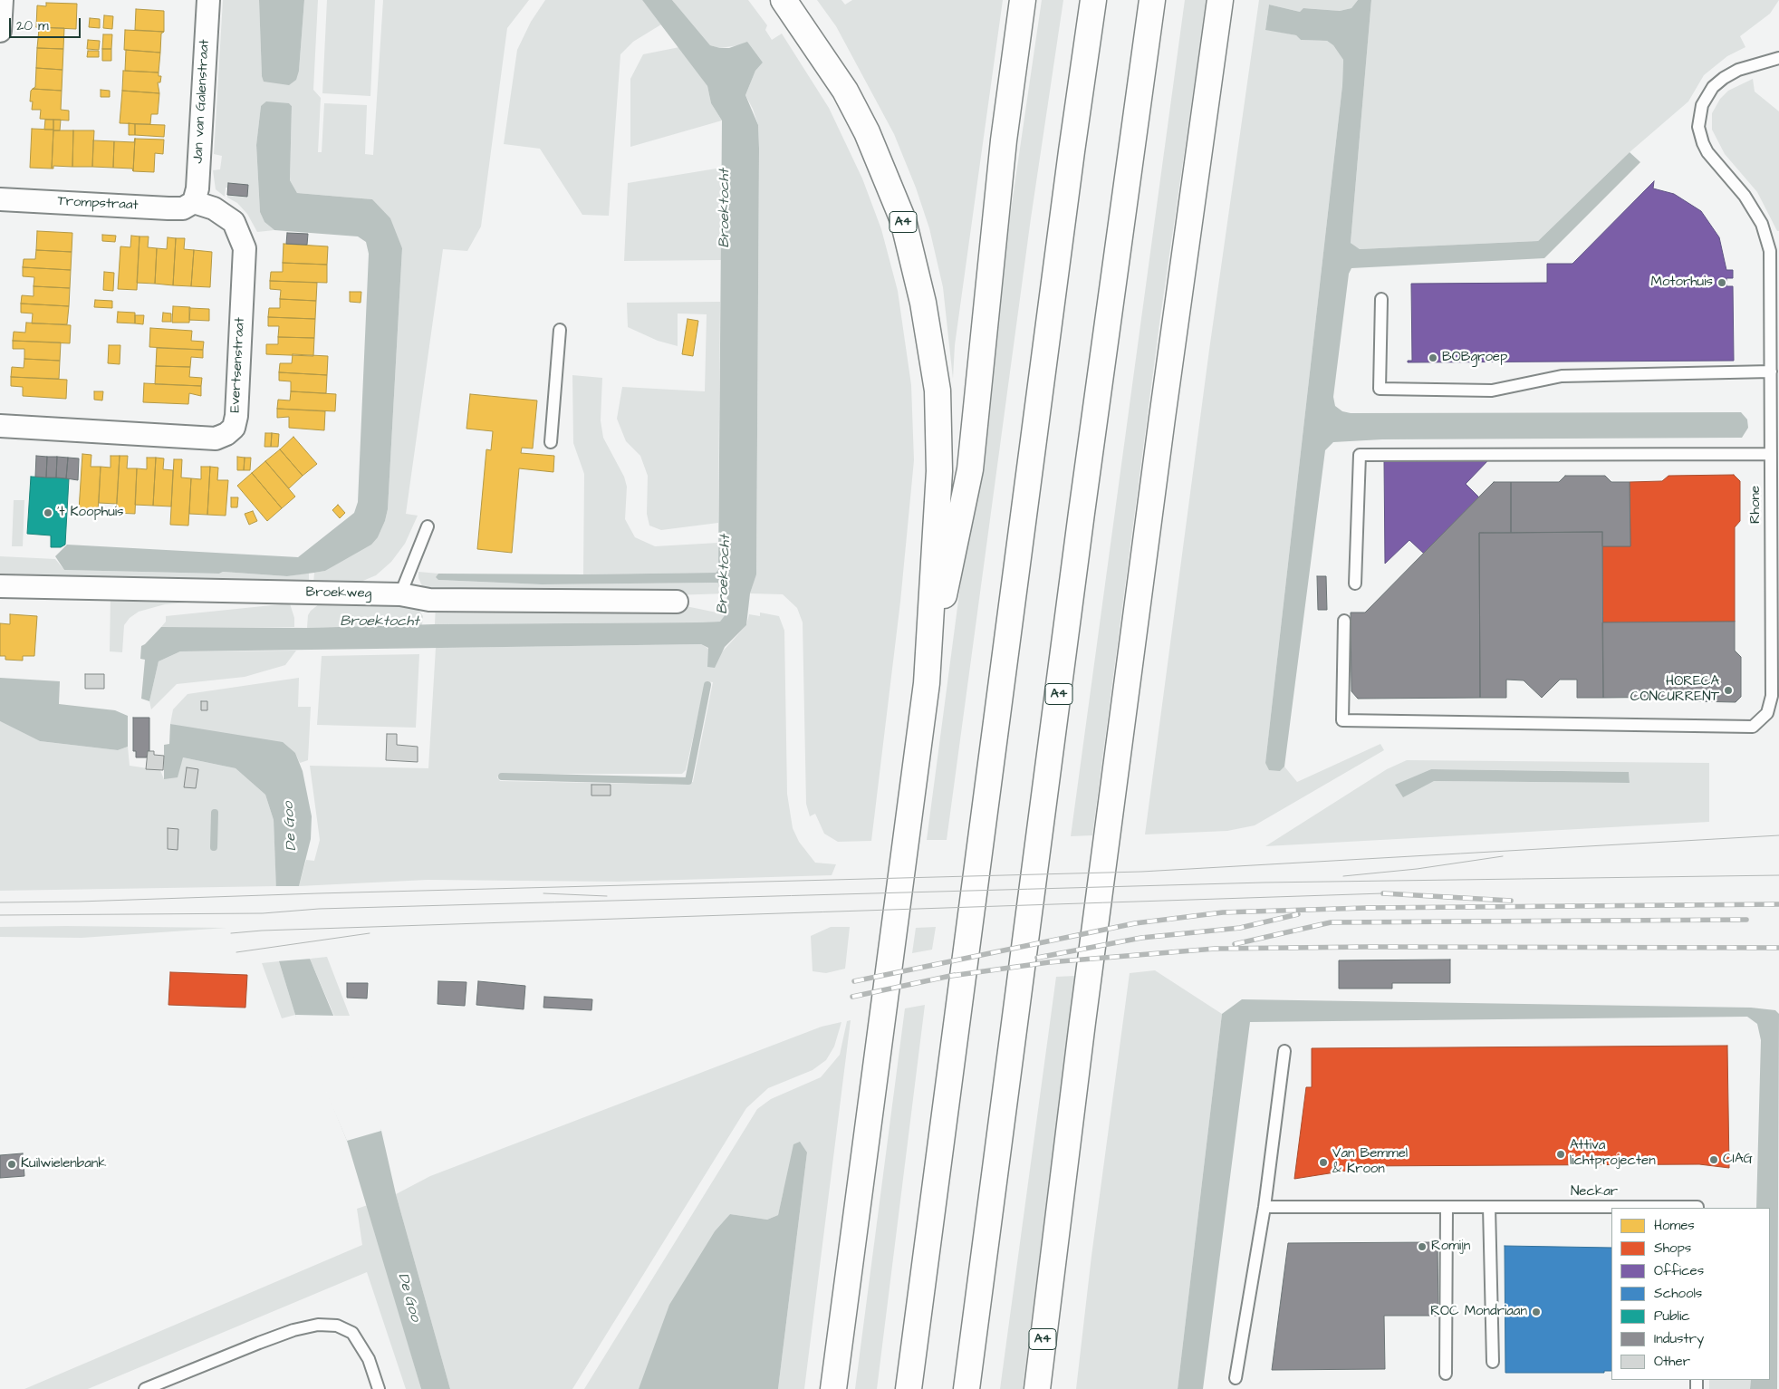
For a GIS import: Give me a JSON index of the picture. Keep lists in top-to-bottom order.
{
  "streets": {
    "highway": ["A4"],
    "street": [
      "Jan van Galenstraat",
      "Trompstraat",
      "Evertsenstraat",
      "Broekweg"
    ],
    "lane": ["Rhone", "Neckar"]
  },
  "crossings": [
    ["Jan van Galenstraat", "Trompstraat"],
    ["Jan van Galenstraat", "Evertsenstraat"],
    ["Trompstraat", "Evertsenstraat"]
  ],
  "water": ["Broektocht", "De Goo"],
  "places": [
    "Motorhuis",
    "BOBgroep",
    "'t Koophuis",
    "HORECA CONCURRENT",
    "Attiva lichtprojecten",
    "CIAG",
    "Van Bemmel & Kroon",
    "Kuilwielenbank",
    "Romijn",
    "ROC Mondriaan"
  ],
  "legend": [
    "Homes",
    "Shops",
    "Offices",
    "Schools",
    "Public",
    "Industry",
    "Other"
  ],
  "scale_bar": "20 m"
}
